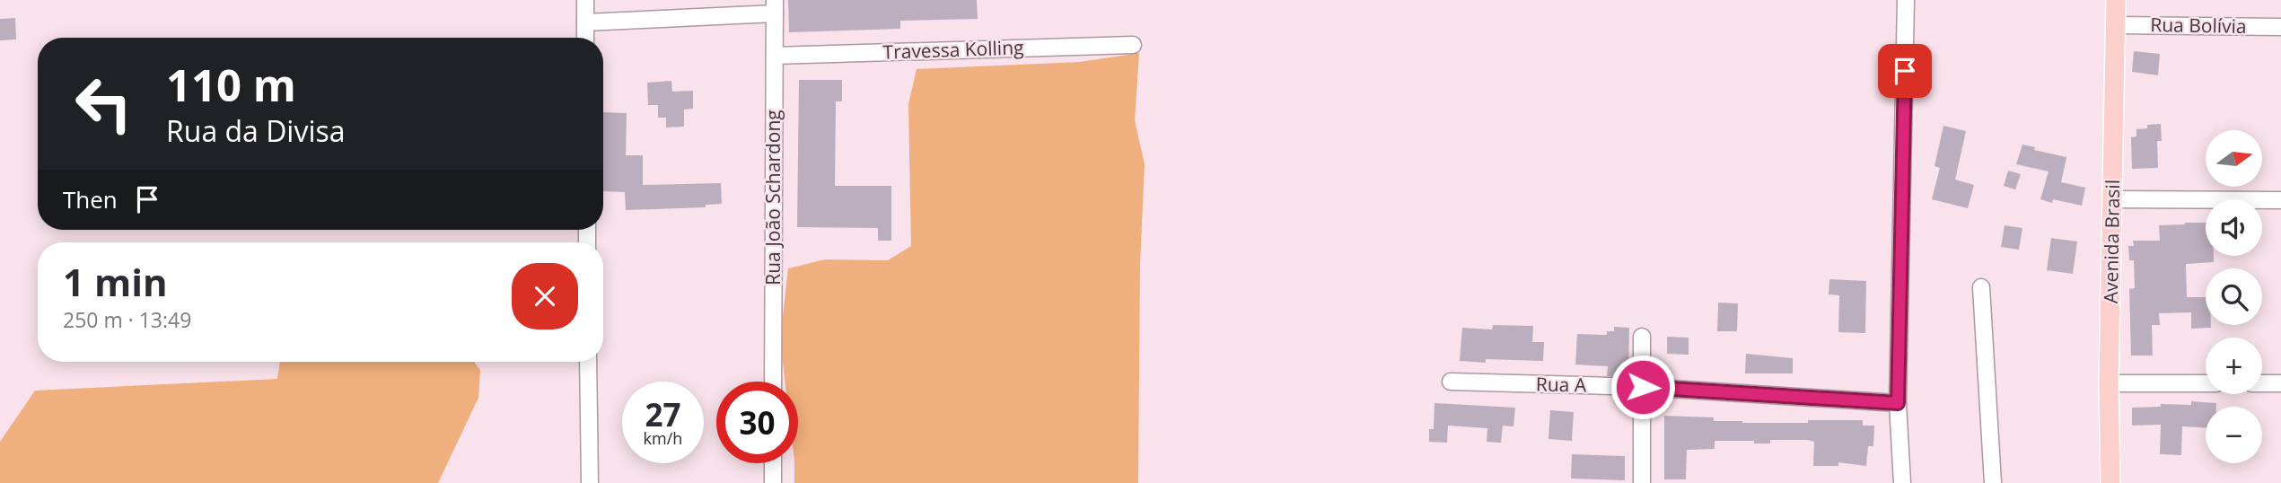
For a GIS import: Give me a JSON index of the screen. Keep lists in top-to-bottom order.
{
  "streets": {
    "main road": ["Avenida Brasil"],
    "street": [
      "Rua Bolívia",
      "Travessa Kolling",
      "Rua João Schardong",
      "Rua A"
    ]
  },
  "crossings": [
    ["Rua Bolívia", "Avenida Brasil"],
    ["Travessa Kolling", "Rua João Schardong"]
  ],
  "north": "right",
  "page": {
    "turn": ["110 m", "Rua da Divisa"],
    "map_buttons": ["+", "−"],
    "then": "Then",
    "heading": ["1 min", "250 m · 13:49"],
    "speed": "27 km/h",
    "limit": "30"
  }
}
